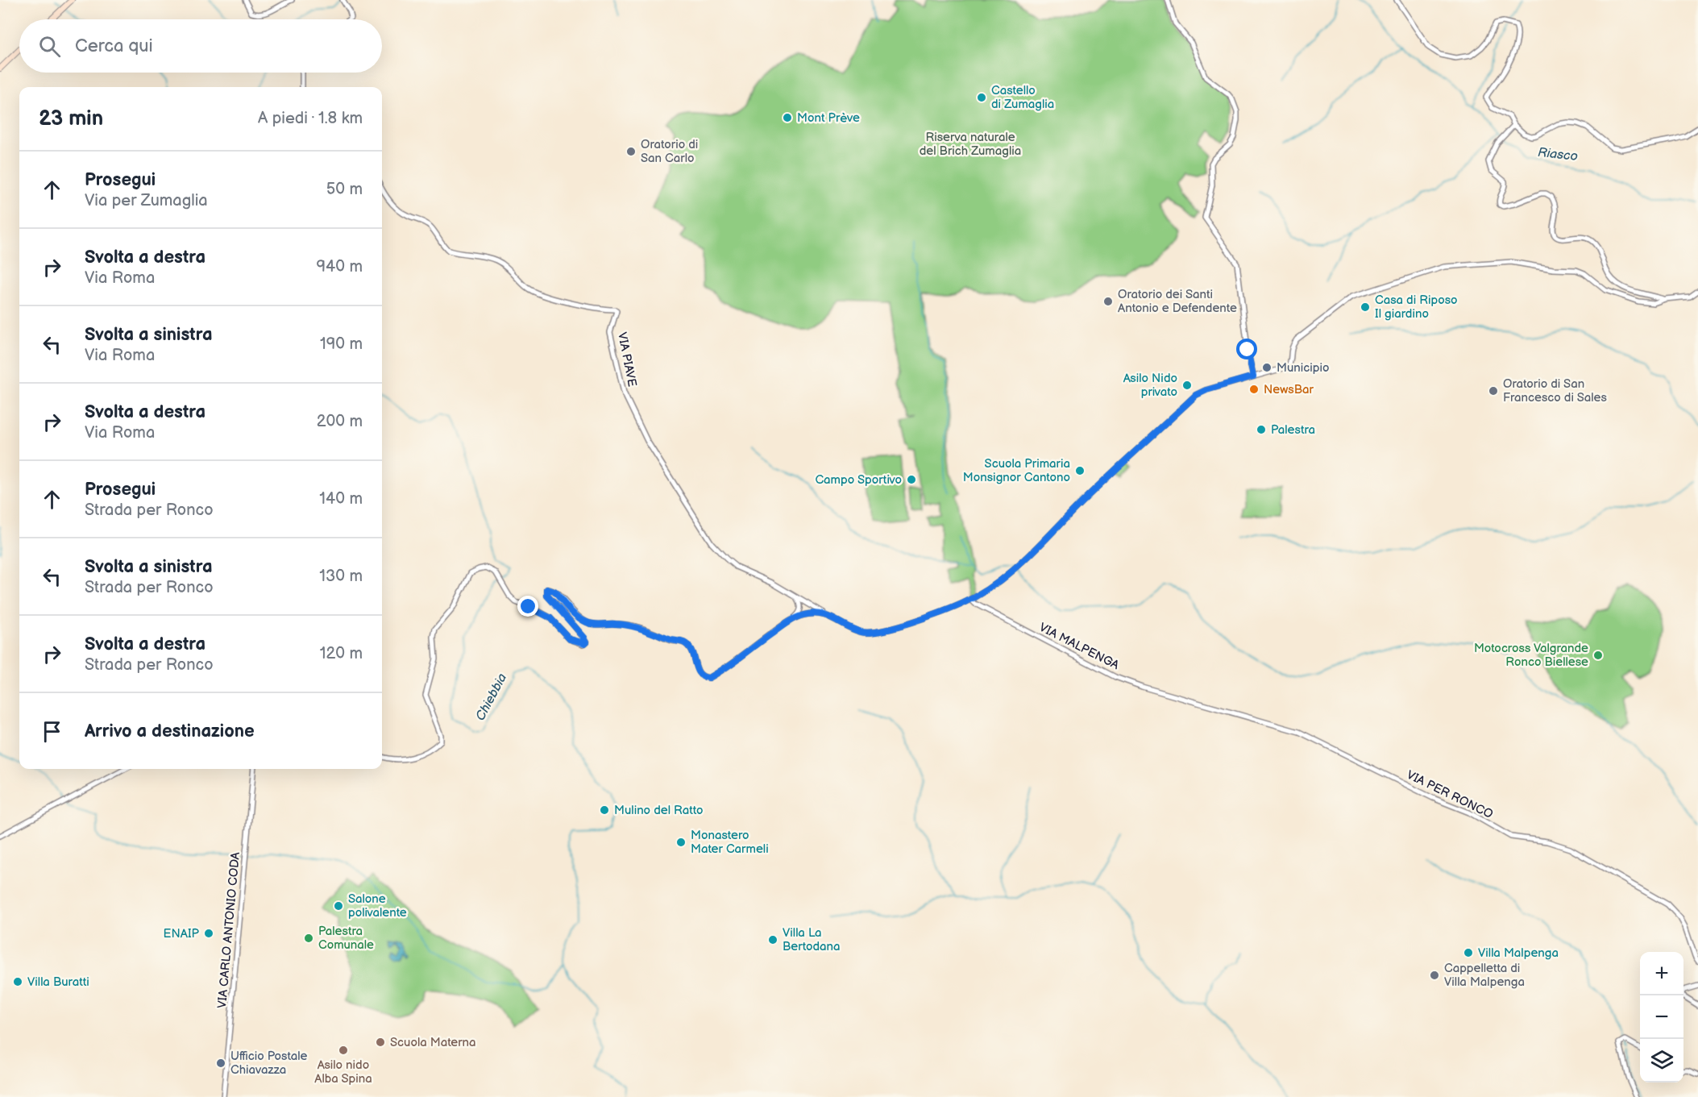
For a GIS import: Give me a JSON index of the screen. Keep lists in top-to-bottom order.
{
  "streets": {
    "street": [
      "VIA PIAVE",
      "VIA MALPENGA",
      "VIA PER RONCO",
      "VIA CARLO ANTONIO CODA"
    ]
  },
  "crossings": [
    ["VIA PIAVE", "VIA MALPENGA"],
    ["VIA MALPENGA", "VIA PER RONCO"]
  ],
  "water": ["Riasco", "Chiebbia"],
  "parks": ["Riserva naturale del Brich Zumaglia"],
  "places": [
    "Castello di Zumaglia",
    "Mont Prève",
    "Oratorio di San Carlo",
    "Oratorio dei Santi Antonio e Defendente",
    "Casa di Riposo Il giardino",
    "Municipio",
    "Asilo Nido privato",
    "NewsBar",
    "Oratorio di San Francesco di Sales",
    "Palestra",
    "Scuola Primaria Monsignor Cantono",
    "Campo Sportivo",
    "Motocross Valgrande Ronco Biellese",
    "Mulino del Ratto",
    "Monastero Mater Carmeli",
    "Salone polivalente",
    "ENAIP",
    "Palestra Comunale",
    "Villa La Bertodana",
    "Villa Malpenga",
    "Cappelletta di Villa Malpenga",
    "Villa Buratti",
    "Scuola Materna",
    "Asilo nido Alba Spina",
    "Ufficio Postale Chiavazza"
  ],
  "page": {
    "search": "Cerca qui",
    "heading": ["23 min", "A piedi · 1.8 km"],
    "list": [
      ["Prosegui", "Via per Zumaglia", "50 m"],
      ["Svolta a destra", "Via Roma", "940 m"],
      ["Svolta a sinistra", "Via Roma", "190 m"],
      ["Svolta a destra", "Via Roma", "200 m"],
      ["Prosegui", "Strada per Ronco", "140 m"],
      ["Svolta a sinistra", "Strada per Ronco", "130 m"],
      ["Svolta a destra", "Strada per Ronco", "120 m"],
      "Arrivo a destinazione"
    ],
    "map_buttons": ["+", "−"]
  }
}
